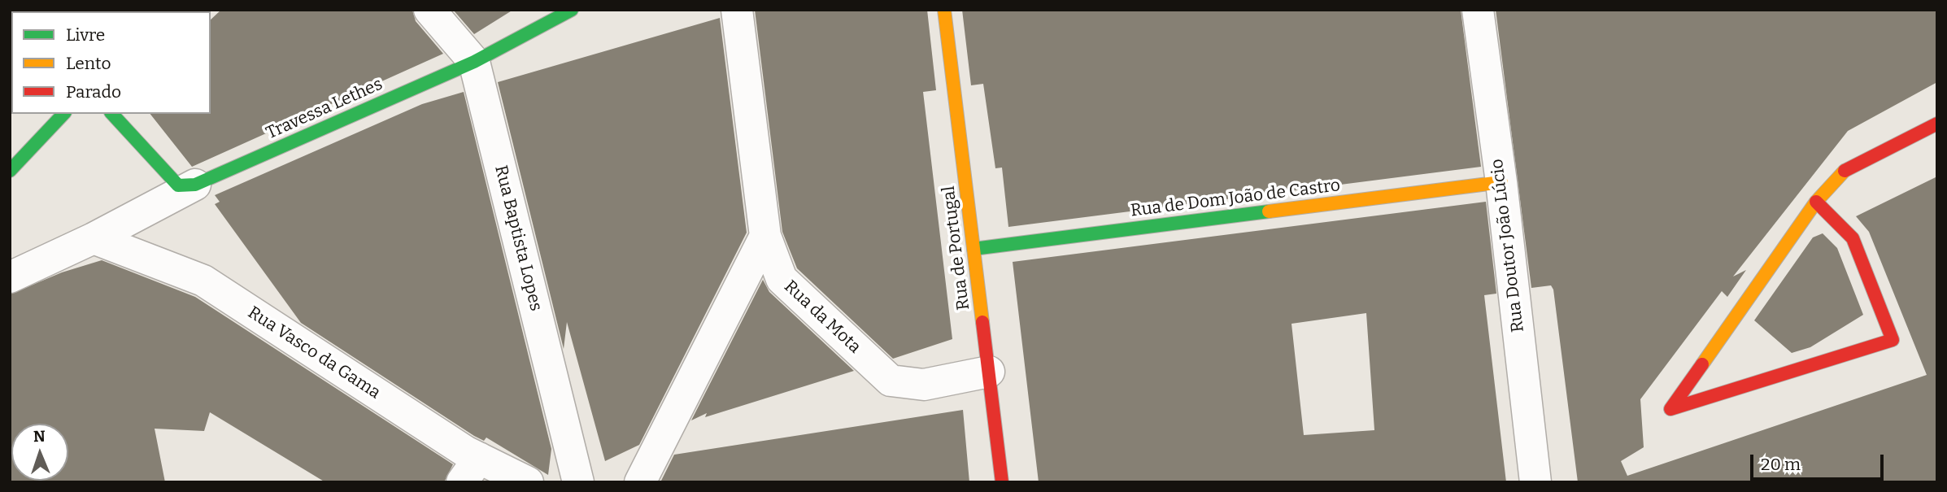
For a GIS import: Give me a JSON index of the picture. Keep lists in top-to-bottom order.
{
  "streets": {
    "street": [
      "Travessa Lethes",
      "Rua de Dom João de Castro",
      "Rua Baptista Lopes",
      "Rua Doutor João Lúcio",
      "Rua de Portugal",
      "Rua da Mota",
      "Rua Vasco da Gama"
    ]
  },
  "crossings": [
    ["Travessa Lethes", "Rua Baptista Lopes"],
    ["Rua de Dom João de Castro", "Rua Doutor João Lúcio"],
    ["Rua de Dom João de Castro", "Rua de Portugal"],
    ["Rua de Portugal", "Rua da Mota"]
  ],
  "legend": ["Livre", "Lento", "Parado"],
  "scale_bar": "20 m",
  "north": "top"
}
